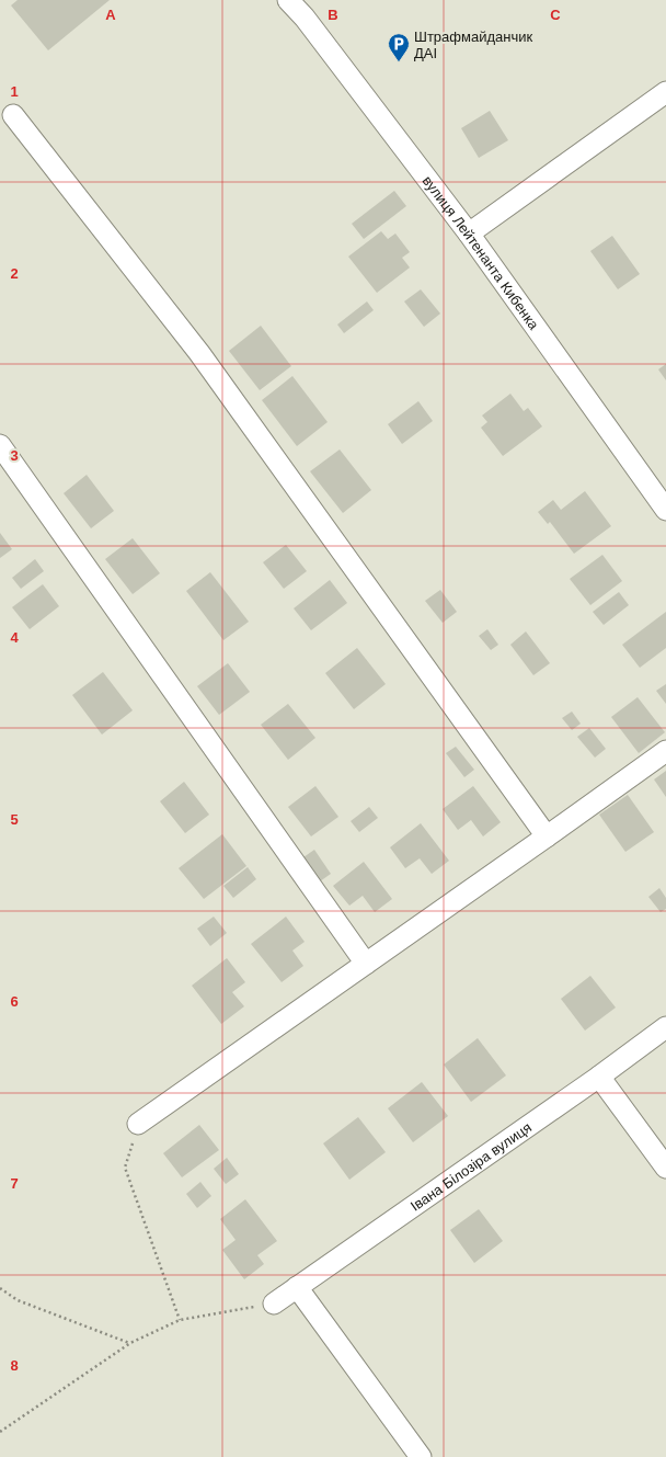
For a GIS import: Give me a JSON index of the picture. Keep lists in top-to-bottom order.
{
  "streets": {
    "street": ["вулиця Лейтенанта Кибенка", "Івана Білозіра вулиця"]
  },
  "places": {
    "parking": ["Штрафмайданчик ДАІ"]
  },
  "grid": {
    "columns": ["A", "B", "C"],
    "rows": [
      "1",
      "2",
      "3",
      "4",
      "5",
      "6",
      "7",
      "8"
    ]
  }
}
